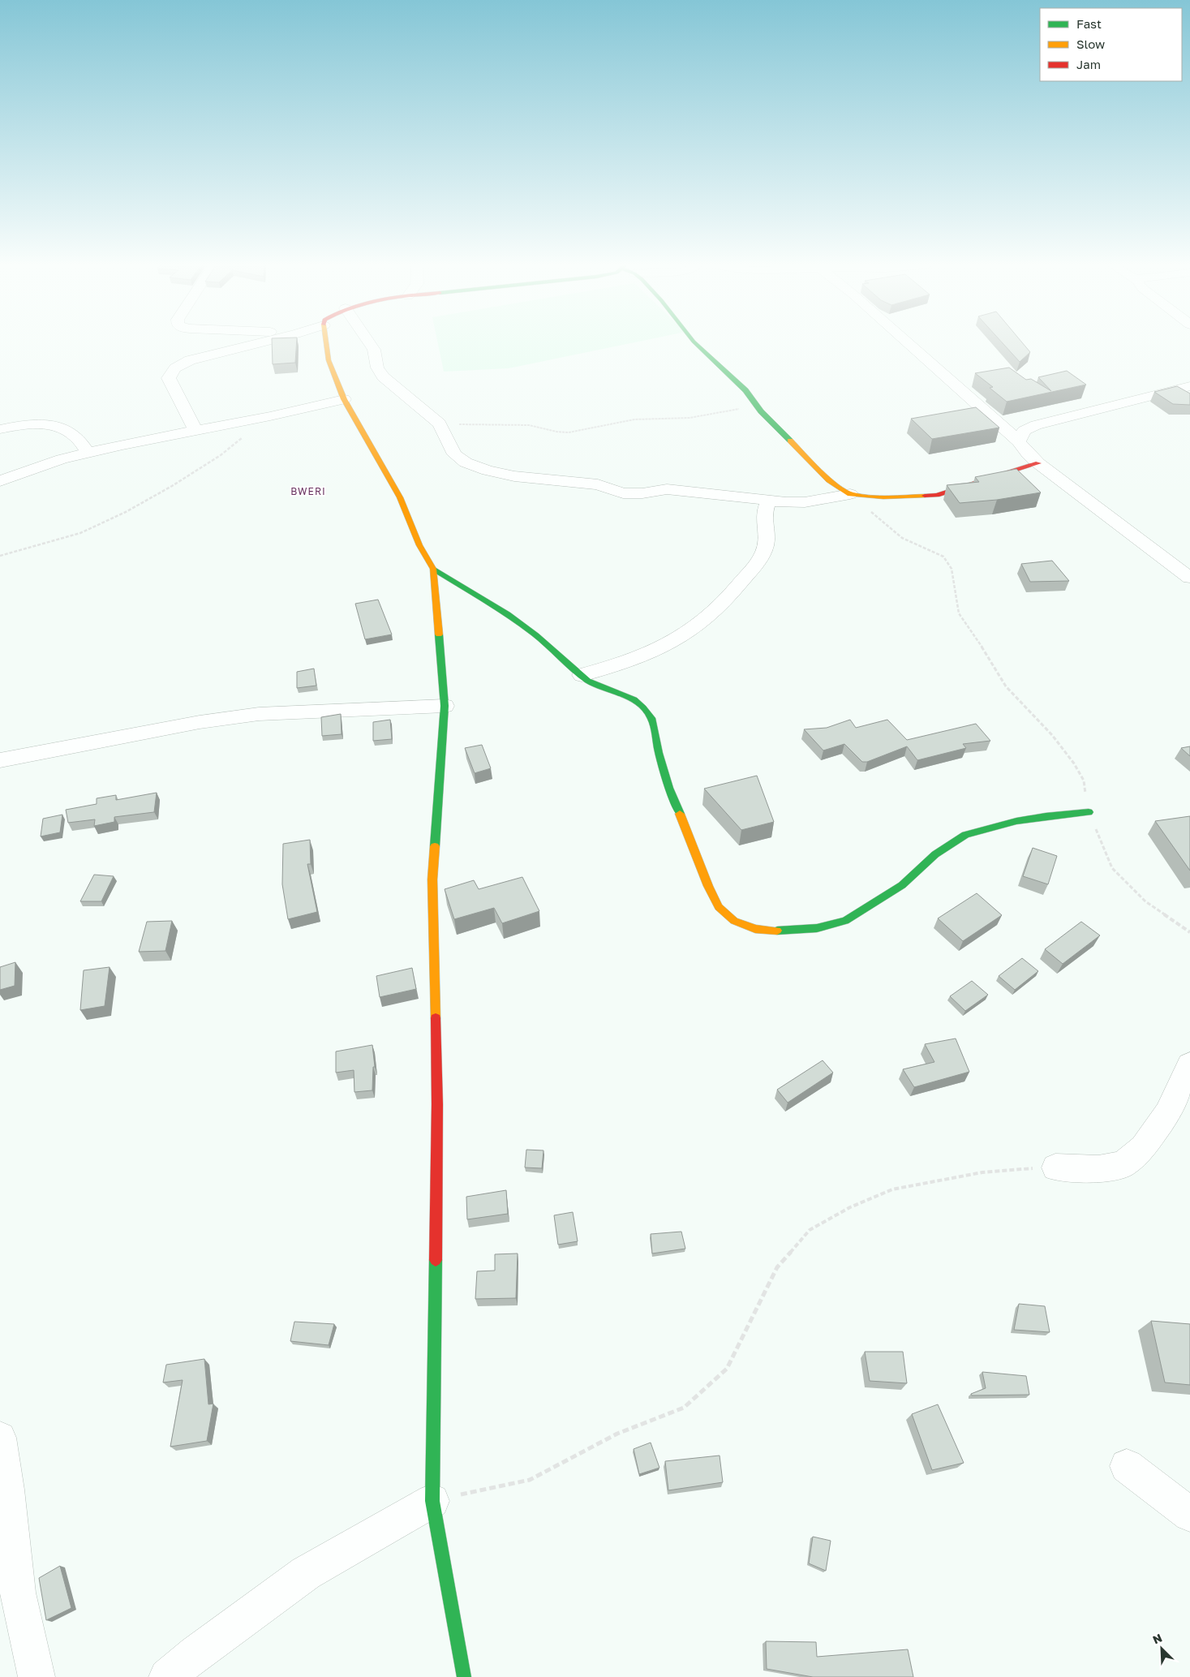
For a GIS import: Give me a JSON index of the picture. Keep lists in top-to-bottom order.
{
  "districts": ["BWERI"],
  "legend": ["Fast", "Slow", "Jam"],
  "north": "top left"
}
